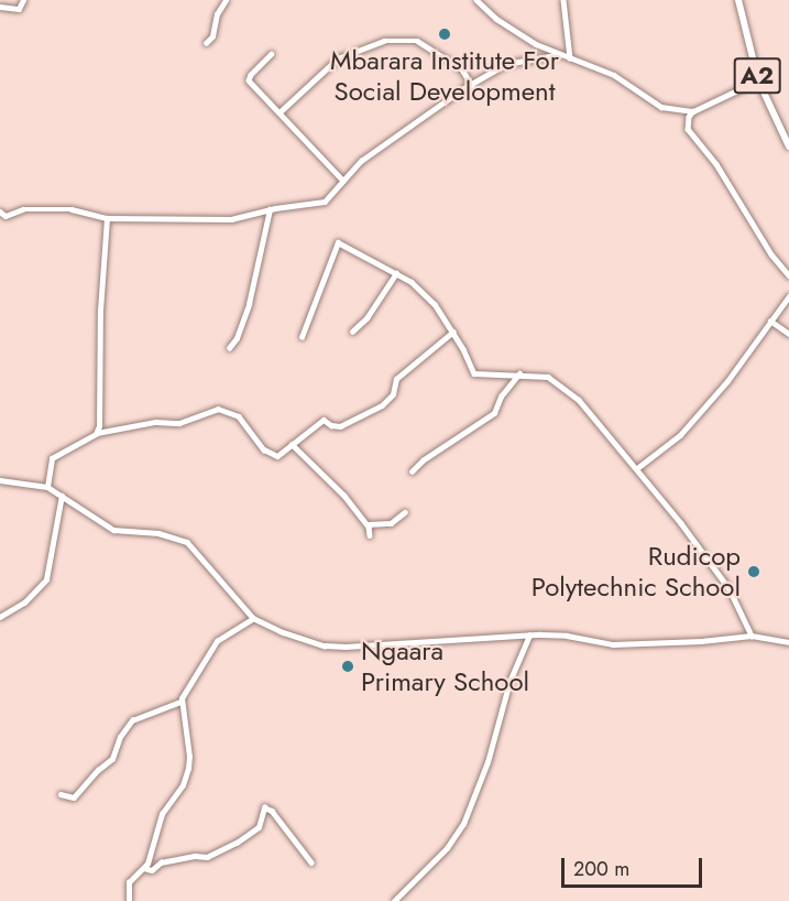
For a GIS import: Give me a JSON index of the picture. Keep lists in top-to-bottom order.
{
  "streets": {
    "main road": ["A2"]
  },
  "places": ["Mbarara Institute For Social Development", "Rudicop Polytechnic School", "Ngaara Primary School"],
  "scale_bar": "200 m"
}
